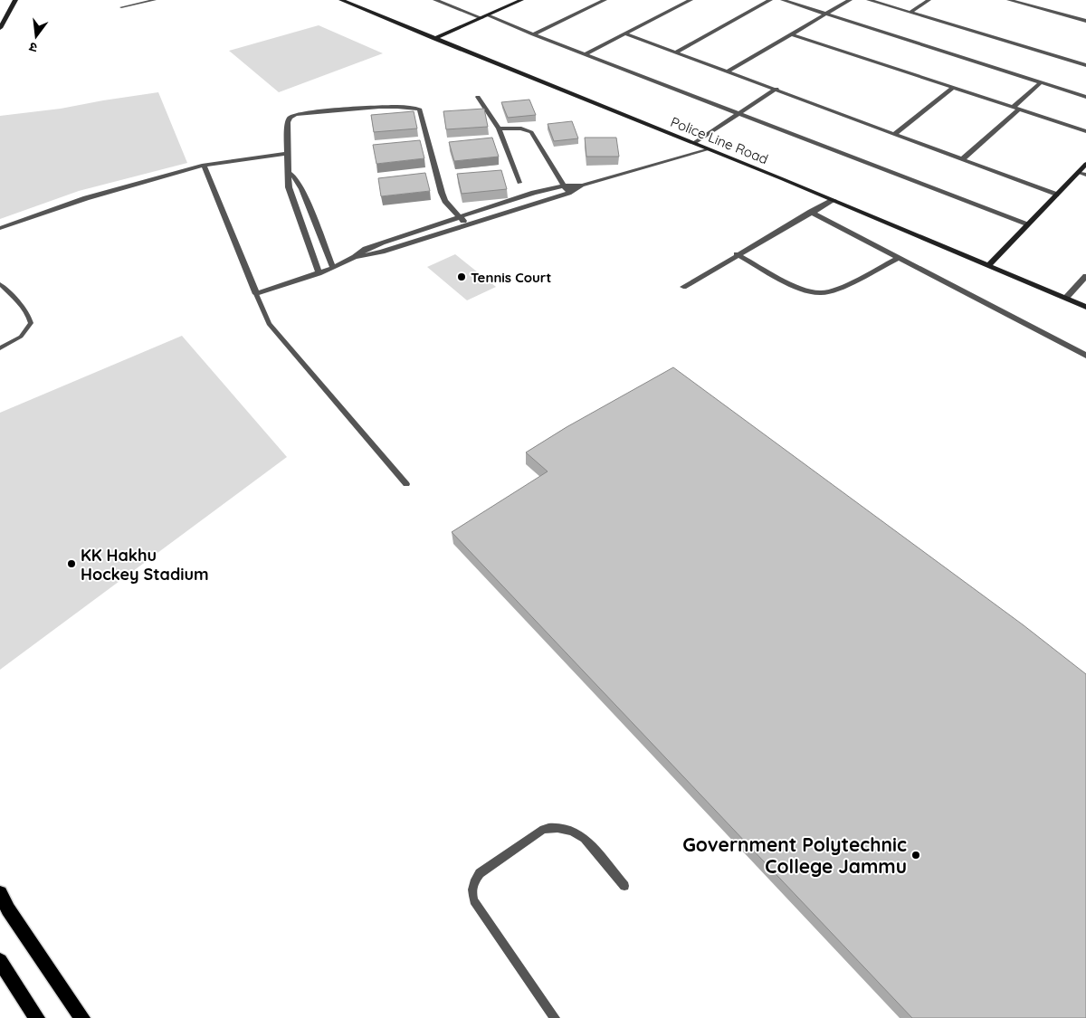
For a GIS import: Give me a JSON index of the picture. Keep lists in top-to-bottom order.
{
  "streets": {
    "main road": ["Police Line Road"]
  },
  "places": ["Tennis Court", "KK Hakhu Hockey Stadium", "Government Polytechnic College Jammu"],
  "north": "bottom"
}
